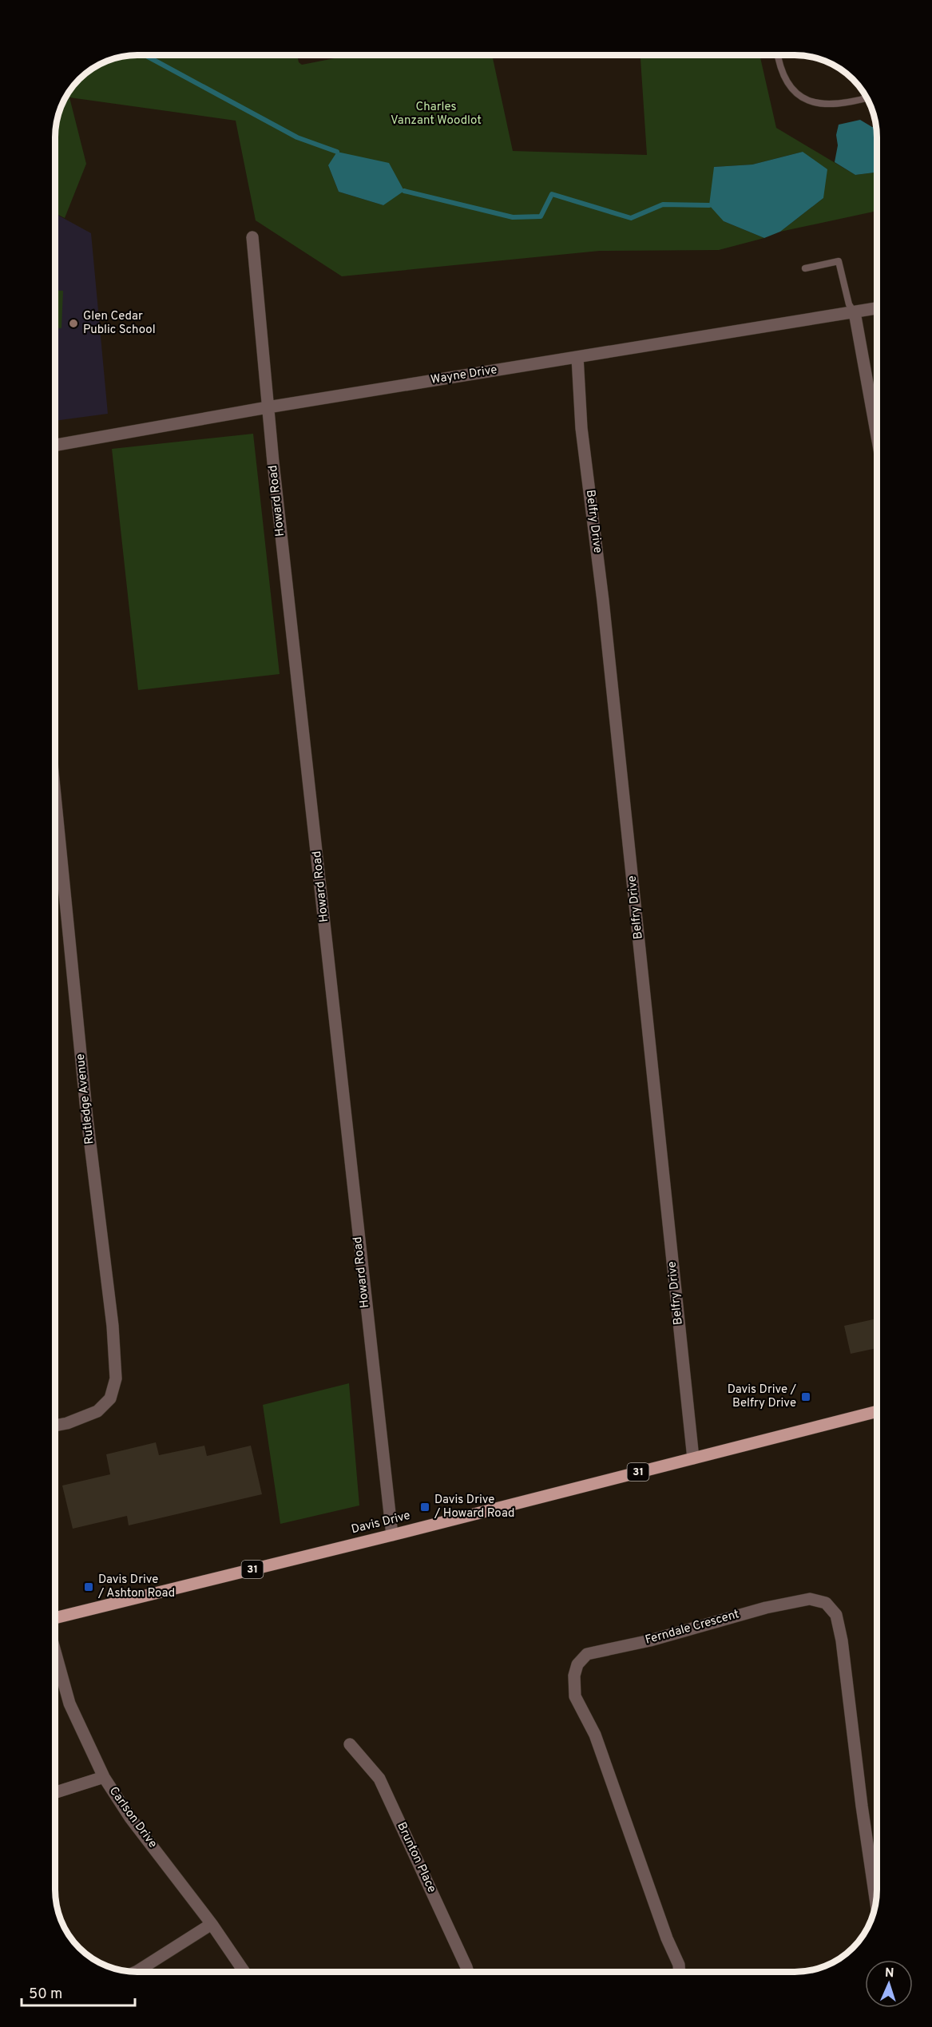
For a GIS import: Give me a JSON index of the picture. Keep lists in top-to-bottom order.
{
  "streets": {
    "main road": ["31", "Davis Drive"],
    "street": [
      "Wayne Drive",
      "Howard Road",
      "Belfry Drive",
      "Rutledge Avenue",
      "Ferndale Crescent",
      "Carlson Drive",
      "Brunton Place"
    ]
  },
  "crossings": [
    ["Wayne Drive", "Howard Road"],
    ["Wayne Drive", "Belfry Drive"],
    ["Howard Road", "Davis Drive"],
    ["Belfry Drive", "Davis Drive"]
  ],
  "parks": ["Charles Vanzant Woodlot"],
  "places": {
    "other": ["Glen Cedar Public School"],
    "transit": ["Davis Drive / Belfry Drive", "Davis Drive / Howard Road", "Davis Drive / Ashton Road"]
  },
  "scale_bar": "50 m",
  "north": "top"
}
